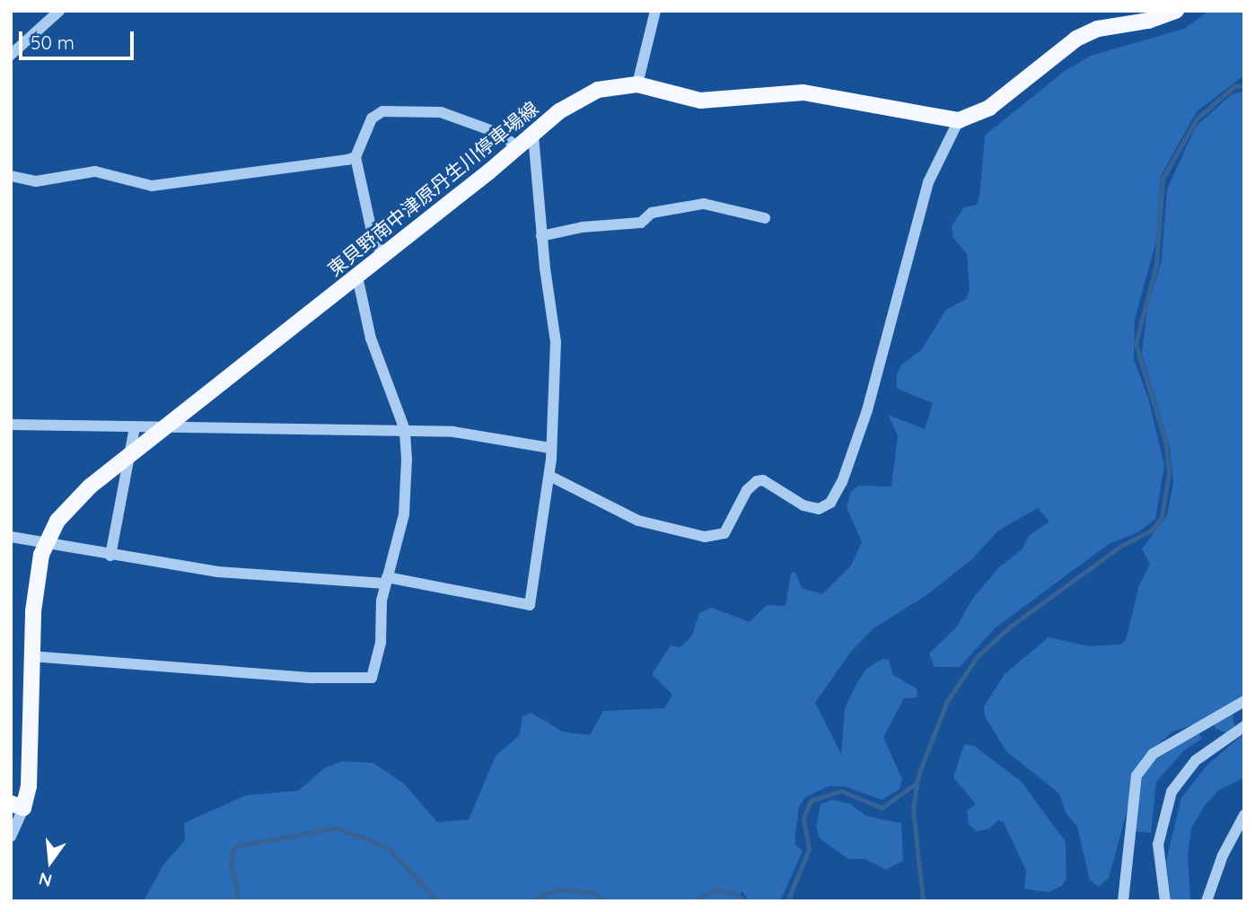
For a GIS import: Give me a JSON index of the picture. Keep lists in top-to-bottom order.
{
  "streets": {
    "main road": ["東貝野南中津原丹生川停車場線"]
  },
  "scale_bar": "50 m",
  "north": "bottom"
}
